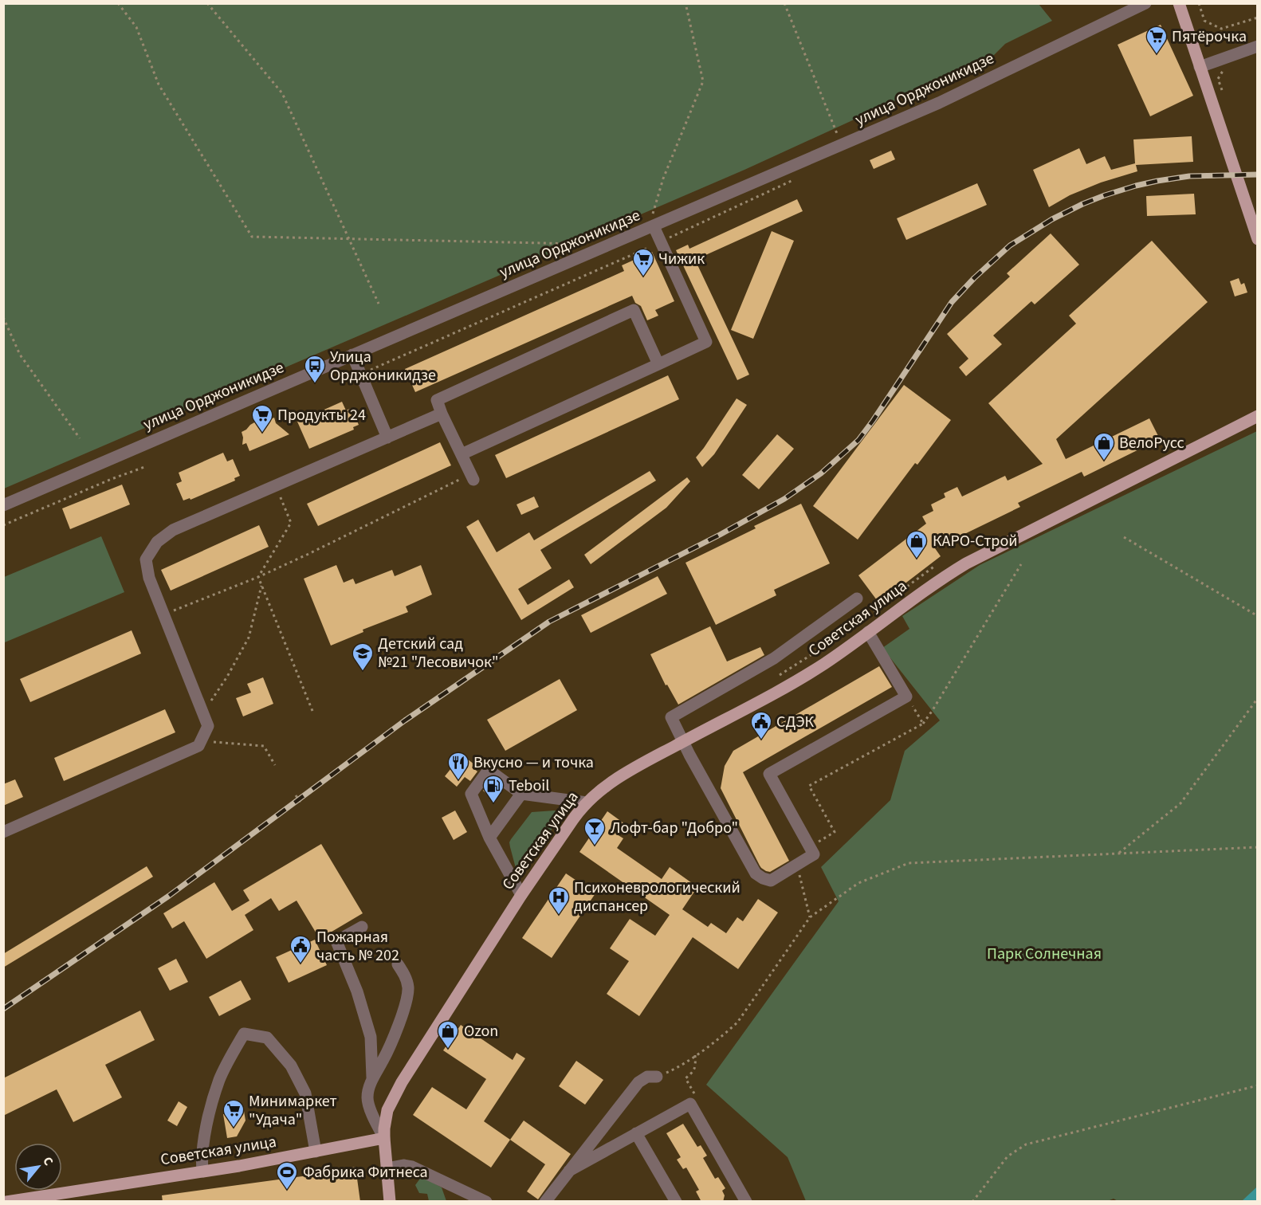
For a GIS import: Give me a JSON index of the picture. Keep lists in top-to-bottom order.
{
  "streets": {
    "main road": ["Советская улица"],
    "street": ["улица Орджоникидзе"]
  },
  "parks": ["Парк Солнечная"],
  "places": {
    "supermarket": [
      "Пятёрочка",
      "Чижик",
      "Продукты 24",
      "Минимаркет \"Удача\""
    ],
    "bus stop": ["Улица Орджоникидзе"],
    "shop": ["ВелоРусс", "КАРО-Строй", "Ozon"],
    "school or university": ["Детский сад №21 \"Лесовичок\""],
    "public building": ["СДЭК", "Пожарная часть № 202"],
    "restaurant": ["Вкусно — и точка"],
    "fuel station": ["Teboil"],
    "bar": ["Лофт-бар \"Добро\""],
    "hospital": ["Психоневрологический диспансер"],
    "sports": ["Фабрика Фитнеса"]
  },
  "north": "top right"
}
